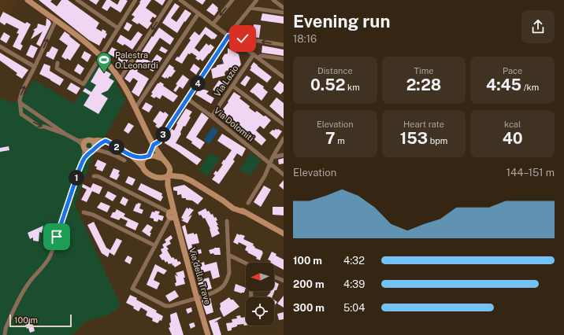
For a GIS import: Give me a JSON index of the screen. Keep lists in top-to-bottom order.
{
  "streets": {
    "main road": ["Via della Trave"],
    "street": ["Via Lazio", "Via Dolomiti"]
  },
  "crossings": [
    ["Via Lazio", "Via Dolomiti"]
  ],
  "places": {
    "sports": ["Palestra O.Leonardi"]
  },
  "scale_bar": "100 m",
  "north": "left",
  "page": {
    "heading": ["Evening run", "18:16"],
    "stats": [
      ["Distance", "0.52 km"],
      ["Time", "2:28"],
      ["Pace", "4:45 /km"],
      ["Elevation", "7 m"],
      ["Heart rate", "153 bpm"],
      ["kcal", "40"]
    ],
    "pins": [
      "4",
      "3",
      "2",
      "1"
    ],
    "chart": ["Elevation", "144–151 m"],
    "list": [
      {
        "name": "100 m",
        "note": "4:32"
      },
      {
        "name": "200 m",
        "note": "4:39"
      },
      {
        "name": "300 m",
        "note": "5:04"
      }
    ],
    "scale": "100 m"
  }
}
